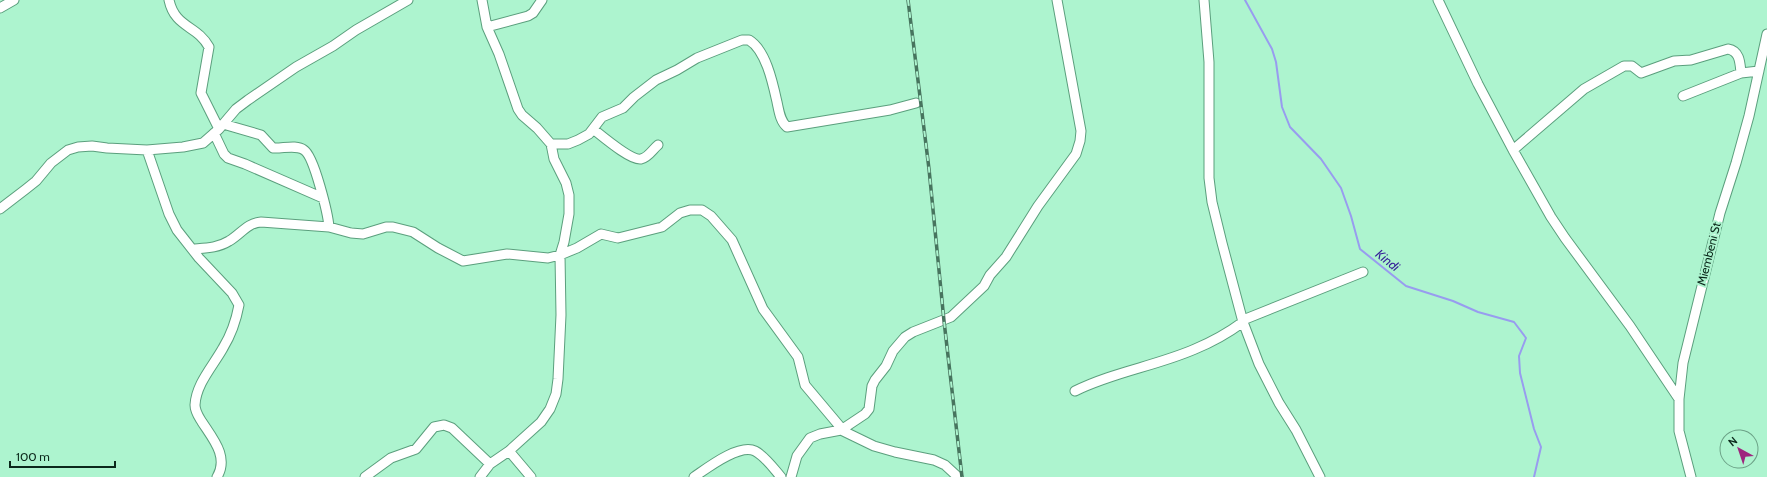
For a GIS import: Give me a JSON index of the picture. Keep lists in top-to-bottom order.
{
  "streets": {
    "street": ["Miembeni St"]
  },
  "water": ["Kindi"],
  "scale_bar": "100 m",
  "north": "top left"
}
